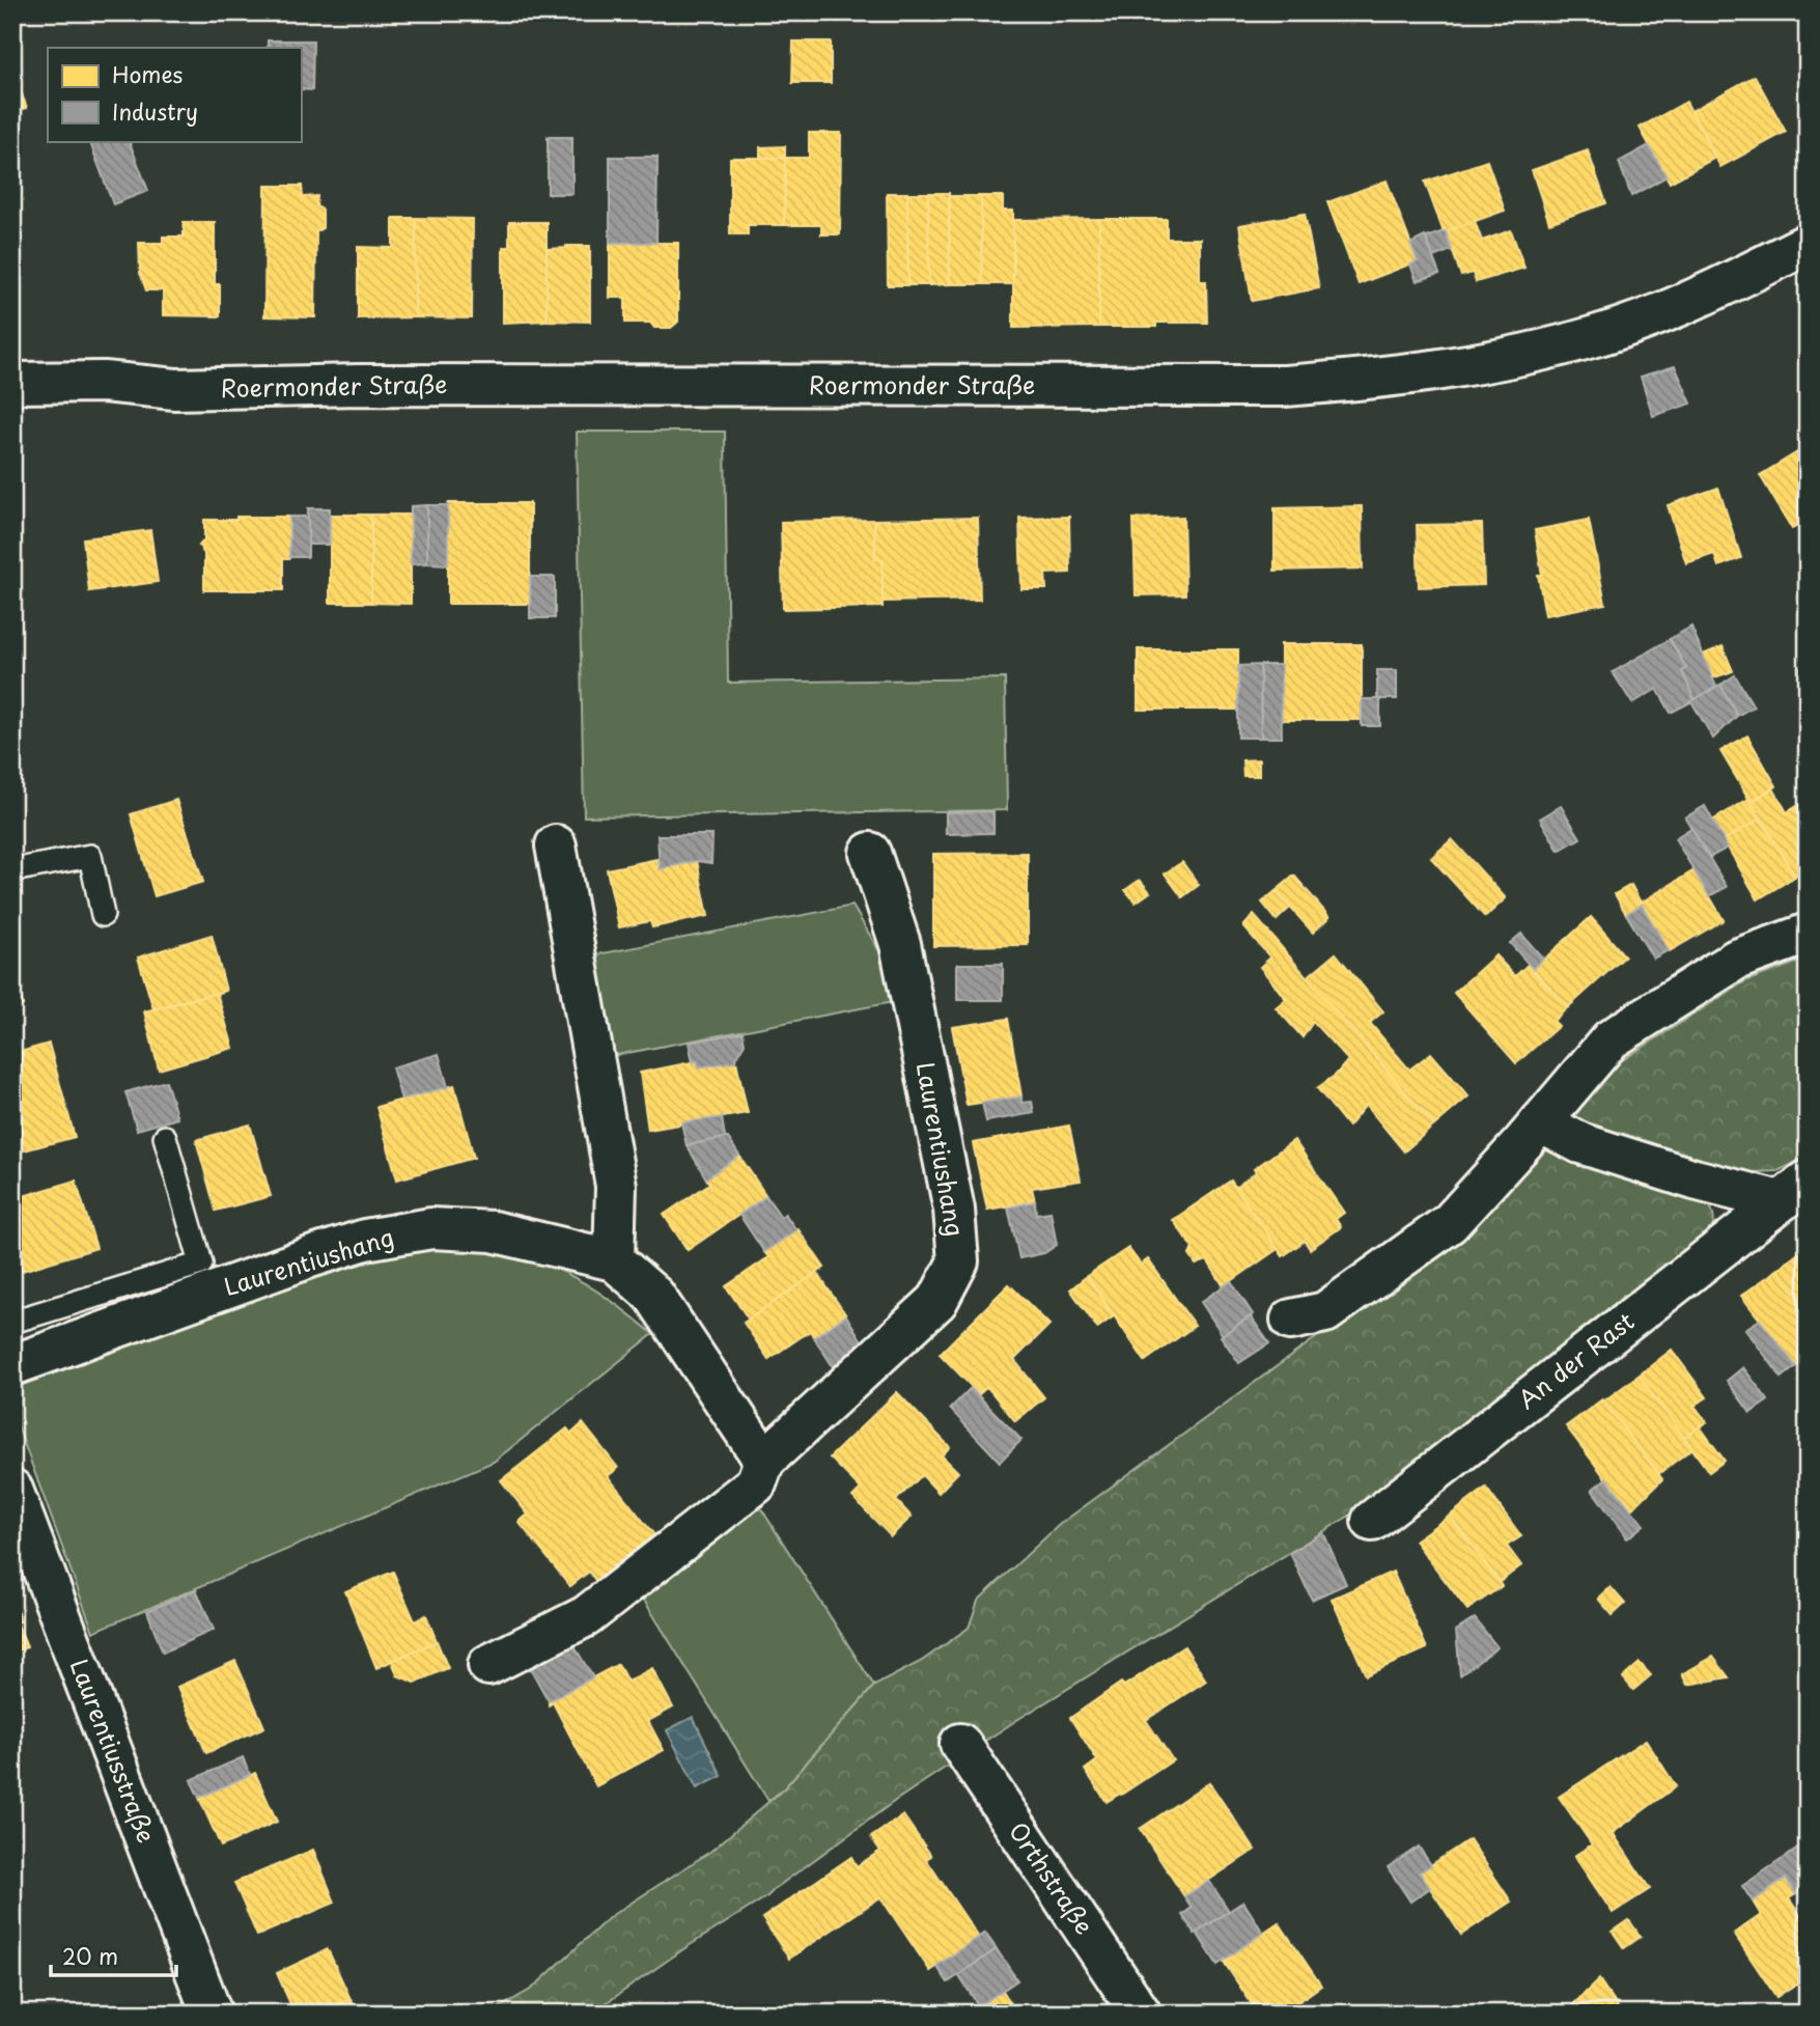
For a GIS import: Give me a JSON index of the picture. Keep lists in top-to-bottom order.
{
  "streets": {
    "street": [
      "Roermonder Straße",
      "Laurentiushang",
      "An der Rast",
      "Laurentiusstraße",
      "Orthstraße"
    ]
  },
  "legend": ["Homes", "Industry"],
  "scale_bar": "20 m"
}
